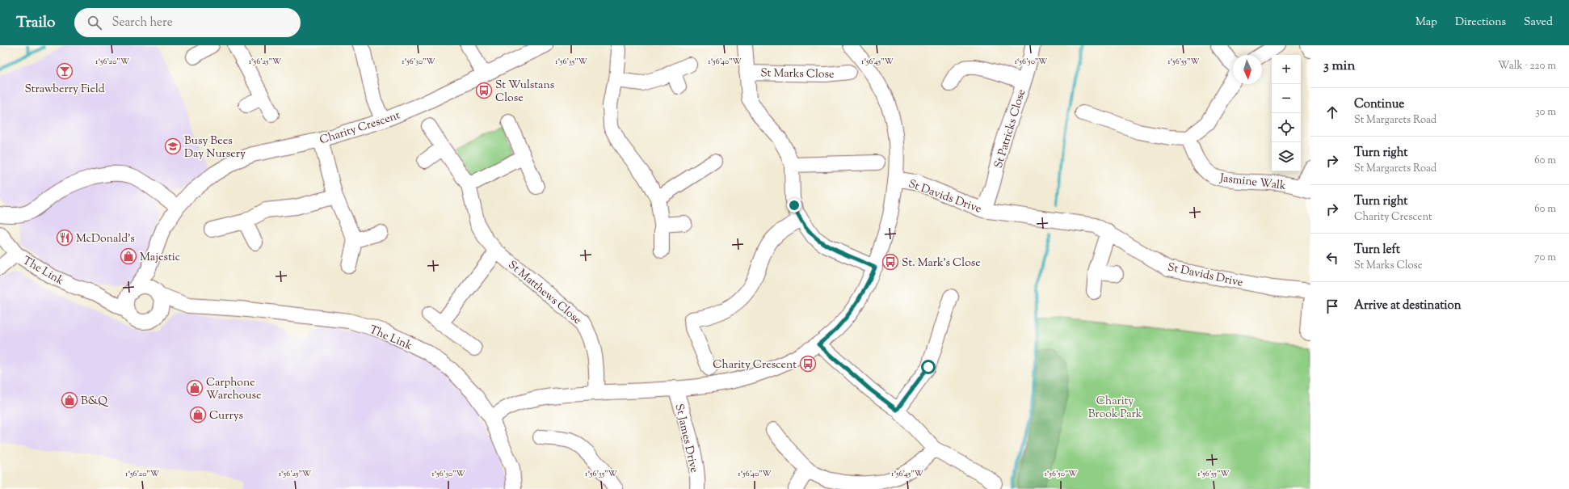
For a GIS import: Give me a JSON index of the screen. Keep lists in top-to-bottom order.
{
  "streets": {
    "street": [
      "St Marks Close",
      "Charity Crescent",
      "St Patricks Close",
      "Jasmine Walk",
      "St Davids Drive",
      "The Link",
      "St Matthews Close",
      "St James Drive"
    ]
  },
  "crossings": [
    ["Charity Crescent", "The Link"],
    ["St Patricks Close", "St Davids Drive"]
  ],
  "parks": ["Charity Brook Park"],
  "places": {
    "bar": ["Strawberry Field"],
    "bus stop": ["St Wulstans Close", "St. Mark's Close", "Charity Crescent"],
    "school or university": ["Busy Bees Day Nursery"],
    "restaurant": ["McDonald's"],
    "shop": [
      "Majestic",
      "Carphone Warehouse",
      "B&Q",
      "Currys"
    ]
  },
  "north": "bottom",
  "page": {
    "header": "Trailo",
    "search": "Search here",
    "nav": ["Map", "Directions", "Saved"],
    "heading": ["3 min", "Walk · 220 m"],
    "map_buttons": ["+", "−"],
    "list": [
      ["Continue", "St Margarets Road", "30 m"],
      ["Turn right", "St Margarets Road", "60 m"],
      ["Turn right", "Charity Crescent", "60 m"],
      ["Turn left", "St Marks Close", "70 m"],
      "Arrive at destination"
    ]
  },
  "coordinates": [
    "1°56'20\"W",
    "1°56'25\"W",
    "1°56'30\"W",
    "1°56'35\"W",
    "1°56'40\"W",
    "1°56'45\"W",
    "1°56'50\"W",
    "1°56'55\"W"
  ]
}
